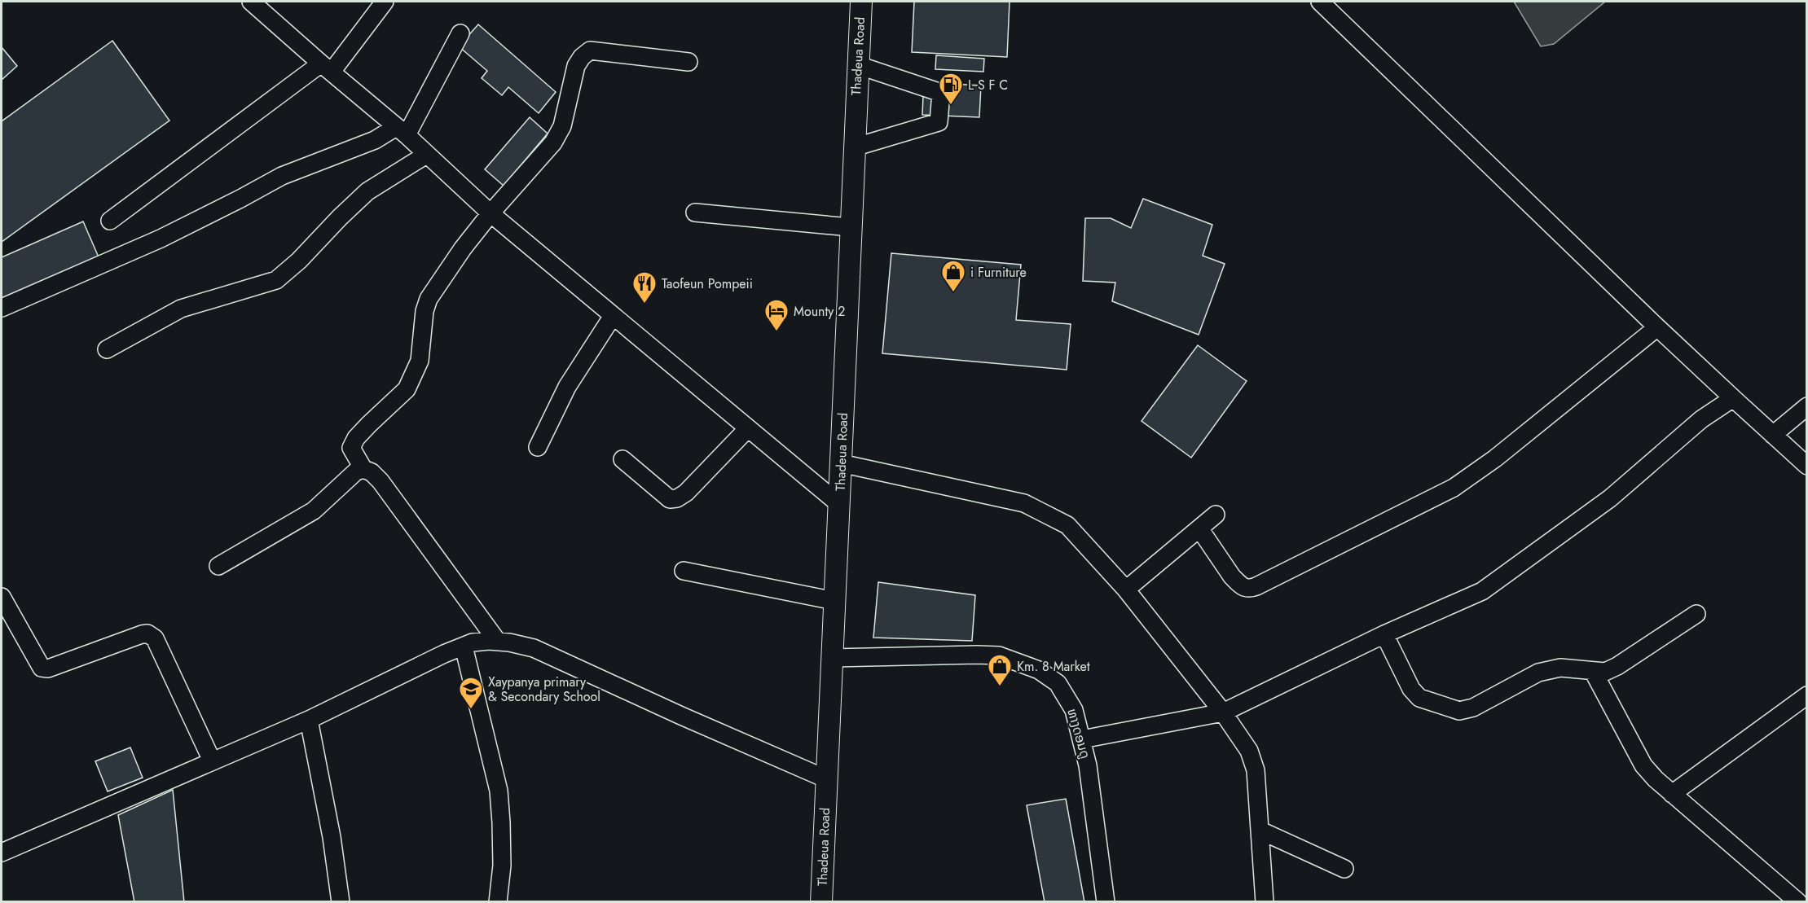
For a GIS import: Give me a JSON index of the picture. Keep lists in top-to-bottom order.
{
  "streets": {
    "main road": ["Thadeua Road"],
    "street": ["ທາງດອນດູ"]
  },
  "crossings": [
    ["Thadeua Road", "ທາງດອນດູ"]
  ],
  "places": {
    "fuel station": ["L S F C"],
    "shop": ["i Furniture", "Km. 8 Market"],
    "restaurant": ["Taofeun Pompeii"],
    "hotel": ["Mounty 2"],
    "school or university": ["Xaypanya primary & Secondary School"]
  }
}
